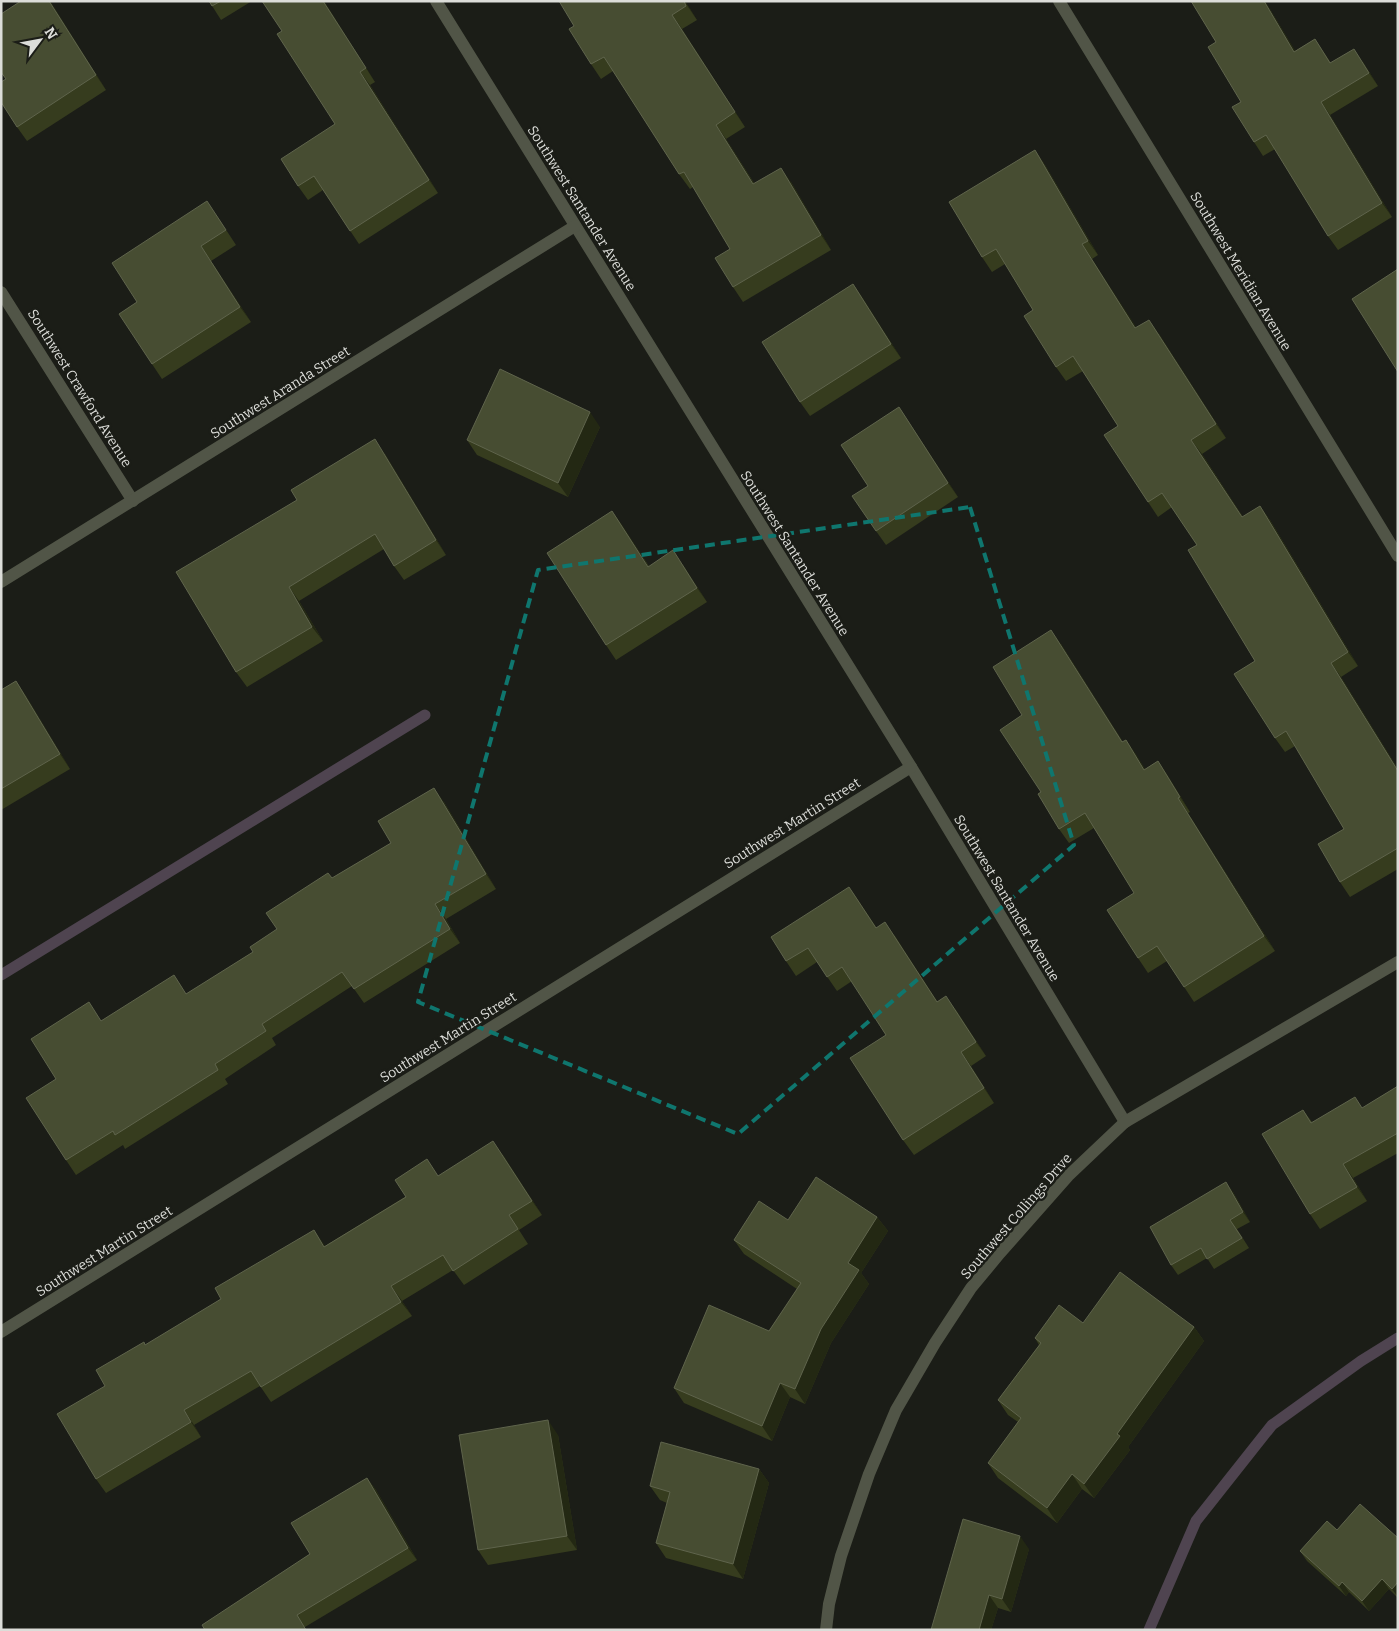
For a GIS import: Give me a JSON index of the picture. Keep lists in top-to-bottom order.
{
  "streets": {
    "street": [
      "Southwest Santander Avenue",
      "Southwest Meridian Avenue",
      "Southwest Crawford Avenue",
      "Southwest Aranda Street",
      "Southwest Martin Street",
      "Southwest Collings Drive"
    ]
  },
  "crossings": [
    ["Southwest Santander Avenue", "Southwest Aranda Street"],
    ["Southwest Santander Avenue", "Southwest Martin Street"],
    ["Southwest Santander Avenue", "Southwest Collings Drive"],
    ["Southwest Crawford Avenue", "Southwest Aranda Street"]
  ],
  "north": "top right"
}
